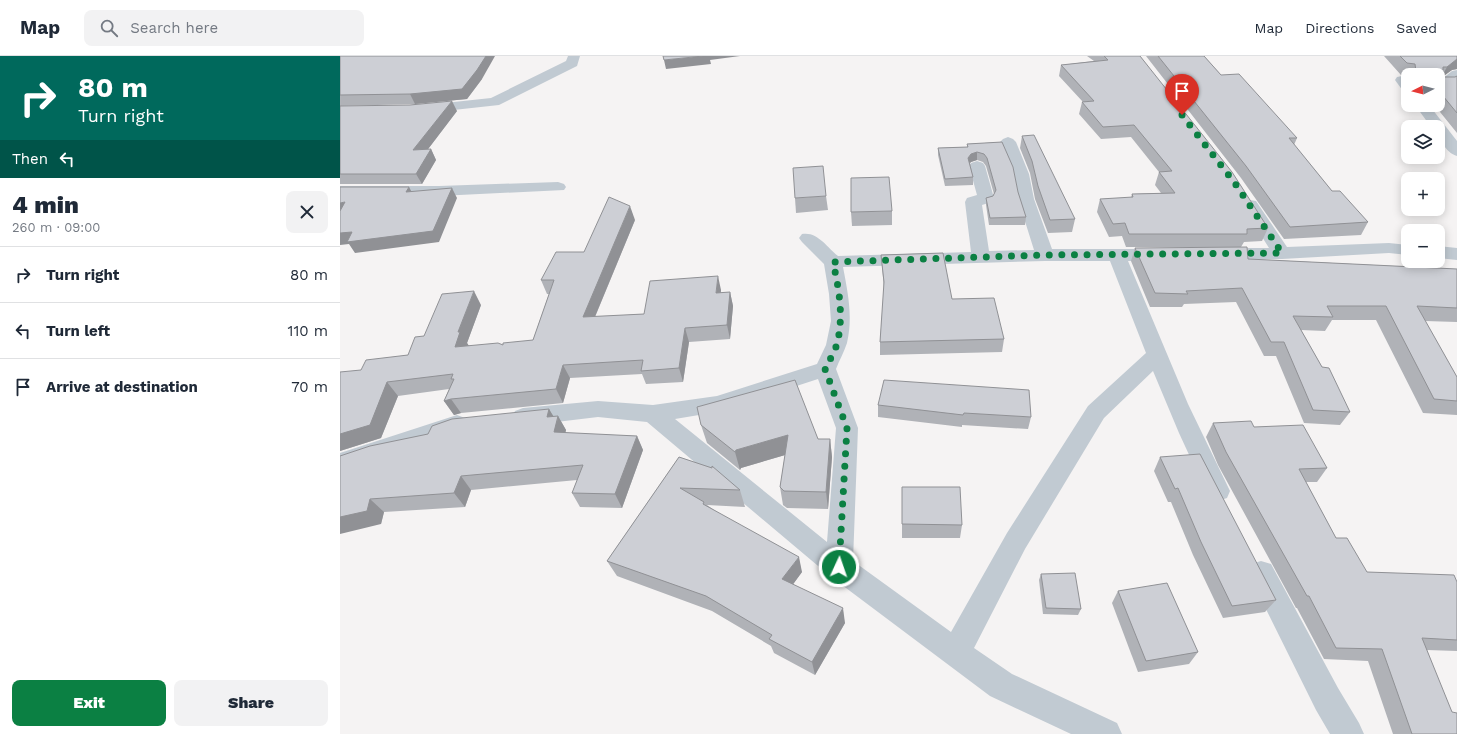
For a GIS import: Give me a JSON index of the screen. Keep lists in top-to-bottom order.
{
  "north": "left",
  "page": {
    "header": "Map",
    "search": "Search here",
    "nav": ["Map", "Directions", "Saved"],
    "turn": ["80 m", "Turn right"],
    "map_buttons": ["+", "−"],
    "then": "Then",
    "heading": ["4 min", "260 m · 09:00"],
    "list": [
      {
        "name": "Turn right",
        "value": "80 m"
      },
      {
        "name": "Turn left",
        "value": "110 m"
      },
      {
        "name": "Arrive at destination",
        "value": "70 m"
      }
    ],
    "buttons": ["Exit", "Share"]
  }
}
